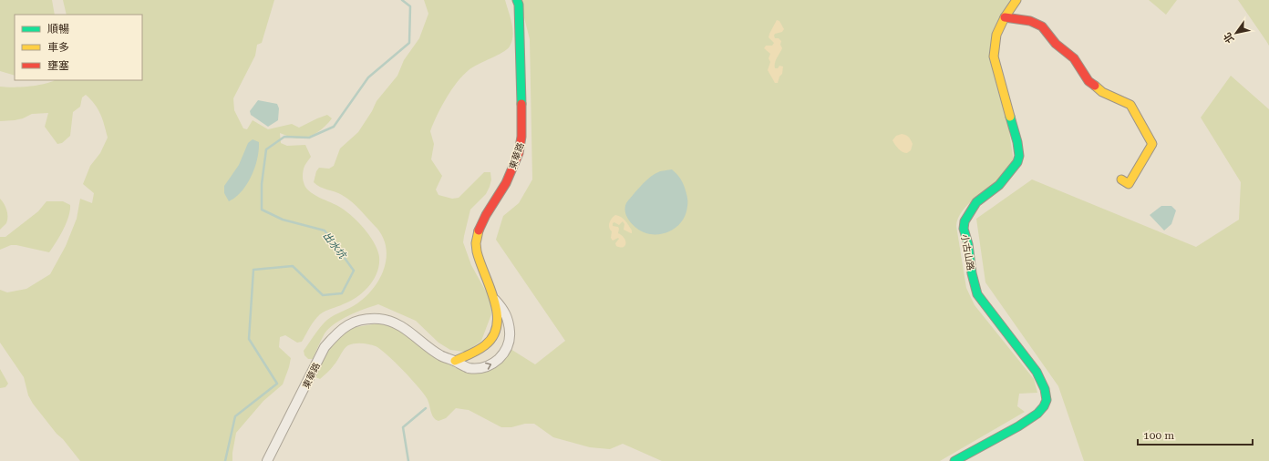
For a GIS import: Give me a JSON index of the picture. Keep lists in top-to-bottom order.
{
  "streets": {
    "street": ["東華路", "小古山路"]
  },
  "water": ["出水坑"],
  "legend": ["順暢", "車多", "壅塞"],
  "scale_bar": "100 m",
  "north": "bottom left"
}
